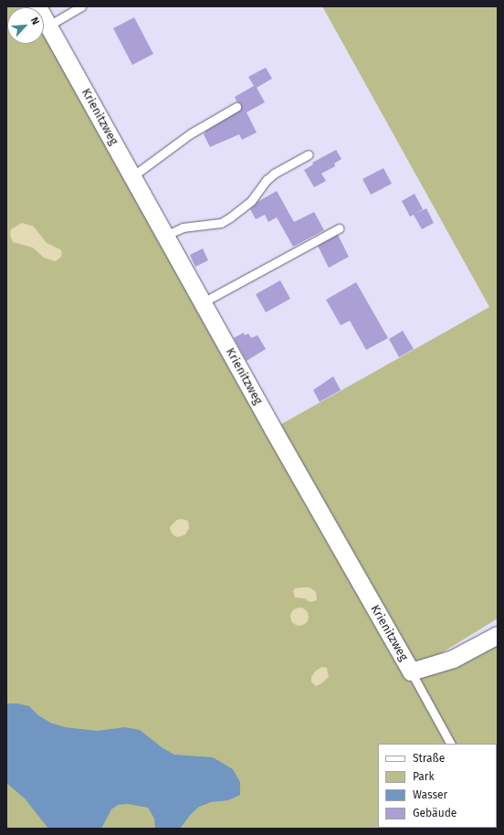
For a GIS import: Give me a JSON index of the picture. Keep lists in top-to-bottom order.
{
  "streets": {
    "street": ["Krienitzweg"]
  },
  "legend": [
    "Straße",
    "Park",
    "Wasser",
    "Gebäude"
  ],
  "north": "top right"
}
